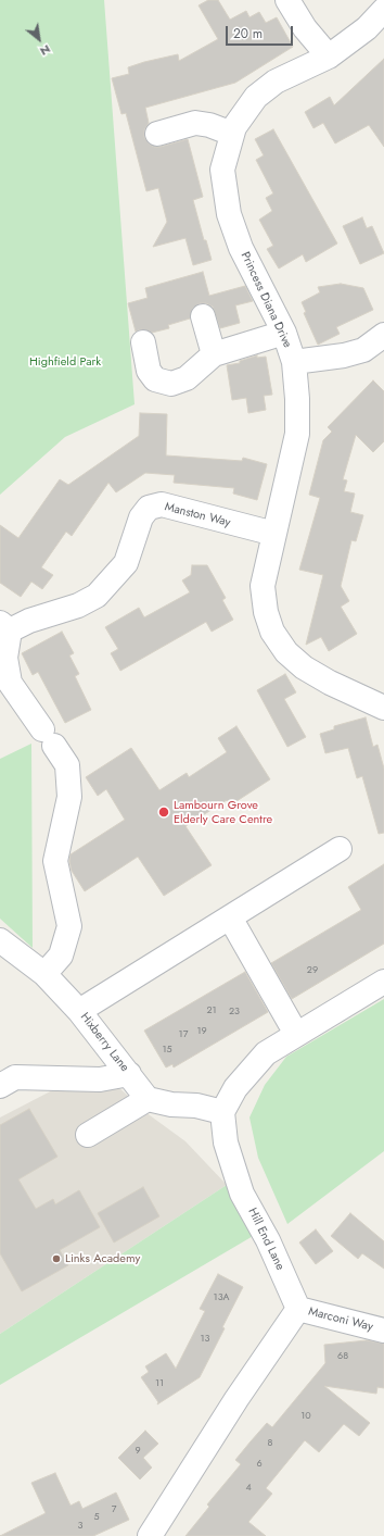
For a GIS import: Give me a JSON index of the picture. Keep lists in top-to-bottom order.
{
  "streets": {
    "street": [
      "Princess Diana Drive",
      "Manston Way",
      "Hixberry Lane",
      "Hill End Lane",
      "Marconi Way"
    ]
  },
  "crossings": [
    ["Princess Diana Drive", "Manston Way"],
    ["Hill End Lane", "Marconi Way"]
  ],
  "parks": ["Highfield Park"],
  "places": ["Lambourn Grove Elderly Care Centre", "Links Academy"],
  "house_numbers": [
    "29",
    "21",
    "23",
    "19",
    "17",
    "15",
    "13A",
    "13",
    "68",
    "11",
    "10",
    "8",
    "9",
    "6",
    "4",
    "7",
    "5",
    "3"
  ],
  "scale_bar": "20 m",
  "north": "bottom right"
}
